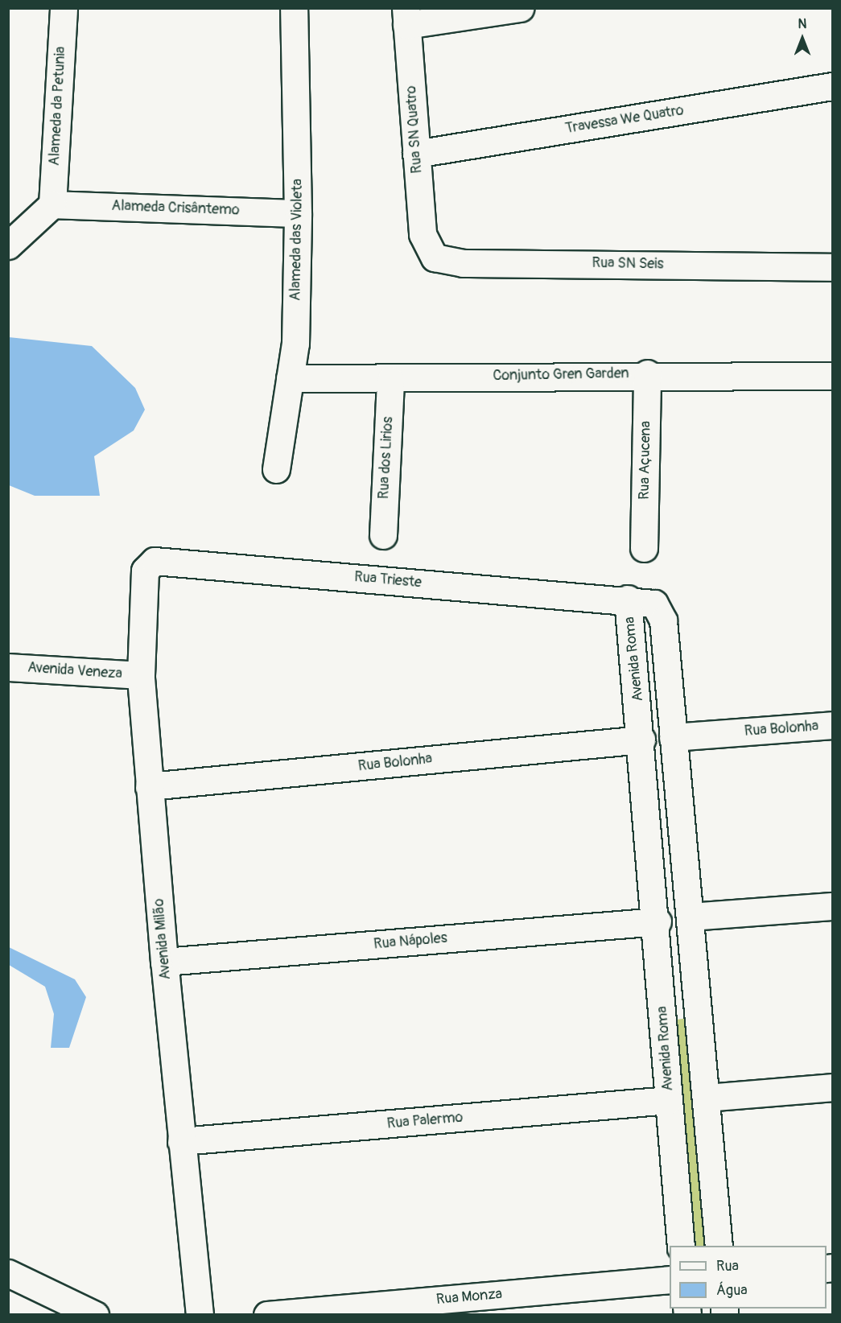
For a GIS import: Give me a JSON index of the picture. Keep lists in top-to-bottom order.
{
  "streets": {
    "street": [
      "Alameda da Petunia",
      "Travessa We Quatro",
      "Rua SN Quatro",
      "Alameda Crisântemo",
      "Alameda das Violeta",
      "Rua SN Seis",
      "Conjunto Gren Garden",
      "Rua dos Lirios",
      "Rua Açucena",
      "Rua Trieste",
      "Avenida Roma",
      "Avenida Veneza",
      "Rua Bolonha",
      "Avenida Milão",
      "Rua Nápoles",
      "Rua Palermo",
      "Rua Monza"
    ]
  },
  "crossings": [
    ["Alameda da Petunia", "Alameda Crisântemo"],
    ["Travessa We Quatro", "Rua SN Quatro"],
    ["Rua SN Quatro", "Rua SN Seis"],
    ["Alameda Crisântemo", "Alameda das Violeta"],
    ["Alameda das Violeta", "Conjunto Gren Garden"],
    ["Conjunto Gren Garden", "Rua dos Lirios"],
    ["Conjunto Gren Garden", "Rua Açucena"],
    ["Rua Trieste", "Avenida Roma"],
    ["Rua Trieste", "Avenida Milão"],
    ["Avenida Roma", "Rua Bolonha"],
    ["Avenida Roma", "Rua Nápoles"],
    ["Avenida Roma", "Rua Palermo"],
    ["Avenida Veneza", "Avenida Milão"],
    ["Rua Bolonha", "Avenida Milão"],
    ["Avenida Milão", "Rua Nápoles"],
    ["Avenida Milão", "Rua Palermo"]
  ],
  "legend": ["Rua", "Água"],
  "north": "top"
}
